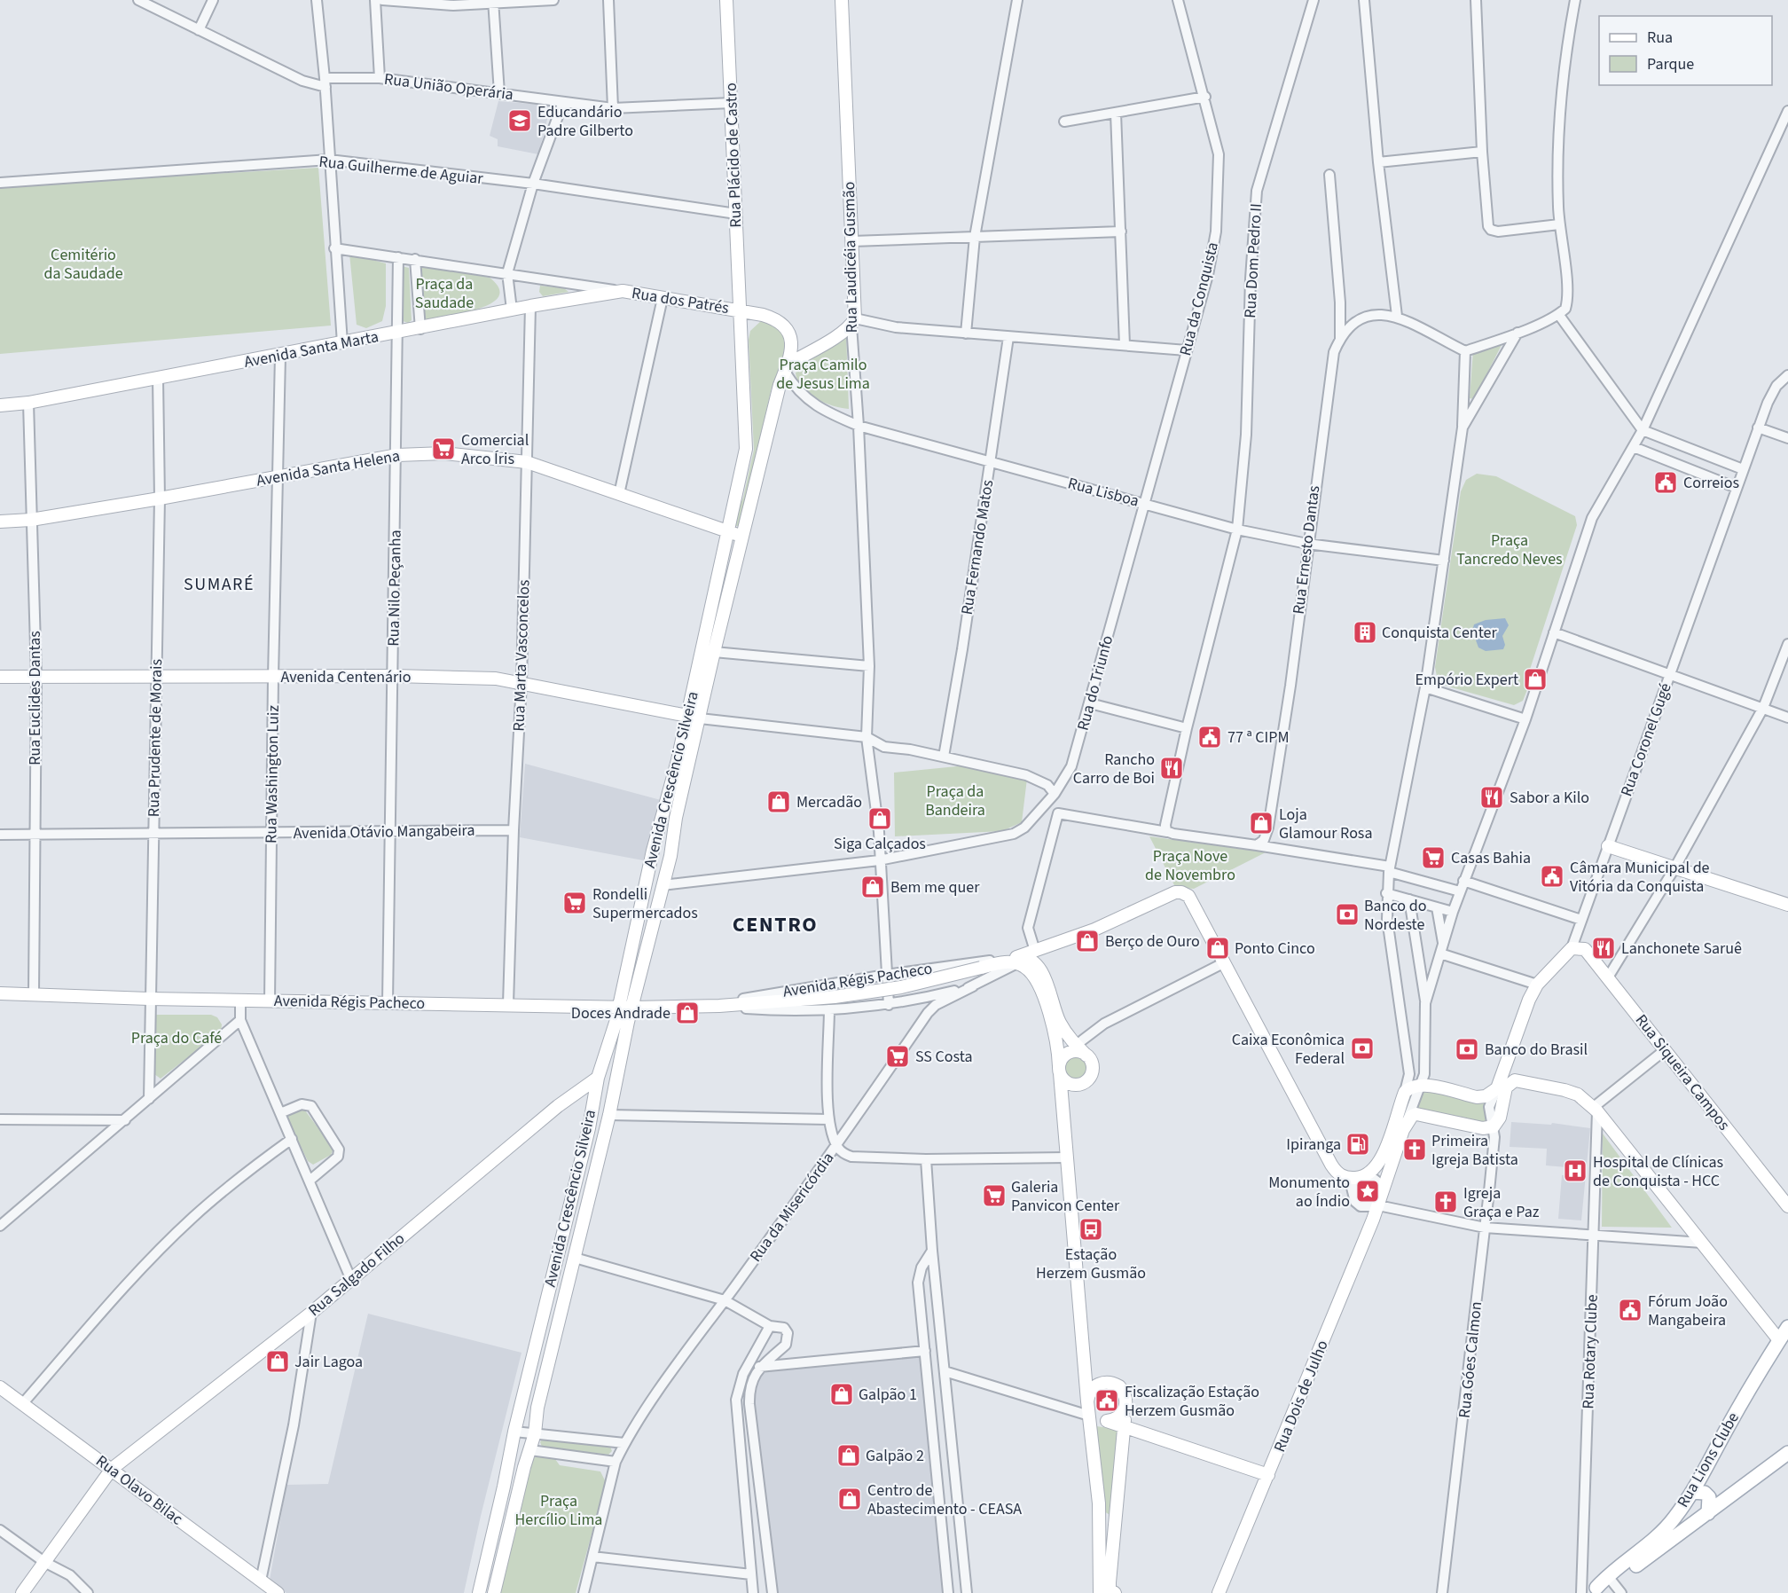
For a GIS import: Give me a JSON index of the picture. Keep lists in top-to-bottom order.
{
  "streets": {
    "main road": ["Rua Lions Clube"],
    "street": [
      "Rua União Operária",
      "Rua Plácido de Castro",
      "Rua Guilherme de Aguiar",
      "Rua Laudicéia Gusmão",
      "Rua Dom Pedro II",
      "Rua da Conquista",
      "Rua dos Patrés",
      "Avenida Santa Marta",
      "Avenida Santa Helena",
      "Rua Lisboa",
      "Rua Fernando Matos",
      "Rua Ernesto Dantas",
      "Rua Nilo Peçanha",
      "Rua Marta Vasconcelos",
      "Avenida Centenário",
      "Rua do Triunfo",
      "Rua Euclides Dantas",
      "Rua Prudente de Morais",
      "Rua Coronel Gugé",
      "Rua Washington Luiz",
      "Avenida Crescêncio Silveira",
      "Avenida Otávio Mangabeira",
      "Avenida Régis Pacheco",
      "Rua Siqueira Campos",
      "Rua da Misericórdia",
      "Rua Salgado Filho",
      "Rua Rotary Clube",
      "Rua Góes Calmon",
      "Rua Dois de Julho",
      "Rua Olavo Bilac"
    ]
  },
  "crossings": [
    ["Rua União Operária", "Rua Plácido de Castro"],
    ["Rua Plácido de Castro", "Rua Guilherme de Aguiar"],
    ["Rua Plácido de Castro", "Rua dos Patrés"],
    ["Rua Plácido de Castro", "Avenida Crescêncio Silveira"],
    ["Rua Laudicéia Gusmão", "Rua Lisboa"],
    ["Rua Laudicéia Gusmão", "Rua do Triunfo"],
    ["Rua Dom Pedro II", "Rua Lisboa"],
    ["Rua da Conquista", "Rua Lisboa"],
    ["Rua da Conquista", "Rua do Triunfo"],
    ["Rua dos Patrés", "Avenida Santa Marta"],
    ["Rua dos Patrés", "Avenida Crescêncio Silveira"],
    ["Avenida Santa Marta", "Rua Nilo Peçanha"],
    ["Avenida Santa Marta", "Rua Marta Vasconcelos"],
    ["Avenida Santa Marta", "Rua Euclides Dantas"],
    ["Avenida Santa Marta", "Rua Prudente de Morais"],
    ["Avenida Santa Marta", "Rua Washington Luiz"],
    ["Avenida Santa Helena", "Rua Nilo Peçanha"],
    ["Avenida Santa Helena", "Rua Marta Vasconcelos"],
    ["Avenida Santa Helena", "Rua Euclides Dantas"],
    ["Avenida Santa Helena", "Rua Prudente de Morais"],
    ["Avenida Santa Helena", "Rua Washington Luiz"],
    ["Avenida Santa Helena", "Avenida Crescêncio Silveira"],
    ["Rua Lisboa", "Rua Fernando Matos"],
    ["Rua Lisboa", "Rua Ernesto Dantas"],
    ["Rua Lisboa", "Rua do Triunfo"],
    ["Rua Lisboa", "Avenida Crescêncio Silveira"],
    ["Rua Nilo Peçanha", "Avenida Centenário"],
    ["Rua Nilo Peçanha", "Avenida Otávio Mangabeira"],
    ["Rua Nilo Peçanha", "Avenida Régis Pacheco"],
    ["Rua Marta Vasconcelos", "Avenida Centenário"],
    ["Rua Marta Vasconcelos", "Avenida Otávio Mangabeira"],
    ["Rua Marta Vasconcelos", "Avenida Régis Pacheco"],
    ["Avenida Centenário", "Rua Euclides Dantas"],
    ["Avenida Centenário", "Rua Prudente de Morais"],
    ["Avenida Centenário", "Rua Washington Luiz"],
    ["Avenida Centenário", "Avenida Crescêncio Silveira"],
    ["Rua do Triunfo", "Avenida Crescêncio Silveira"],
    ["Rua Euclides Dantas", "Avenida Otávio Mangabeira"],
    ["Rua Euclides Dantas", "Avenida Régis Pacheco"],
    ["Rua Prudente de Morais", "Avenida Otávio Mangabeira"],
    ["Rua Prudente de Morais", "Avenida Régis Pacheco"],
    ["Rua Coronel Gugé", "Rua Siqueira Campos"],
    ["Rua Coronel Gugé", "Rua Góes Calmon"],
    ["Rua Washington Luiz", "Avenida Otávio Mangabeira"],
    ["Rua Washington Luiz", "Avenida Régis Pacheco"],
    ["Avenida Crescêncio Silveira", "Avenida Régis Pacheco"],
    ["Avenida Crescêncio Silveira", "Rua Salgado Filho"],
    ["Avenida Régis Pacheco", "Rua da Misericórdia"],
    ["Rua Salgado Filho", "Rua Olavo Bilac"]
  ],
  "districts": ["SUMARÉ", "CENTRO"],
  "parks": [
    "Cemitério da Saudade",
    "Praça da Saudade",
    "Praça Camilo de Jesus Lima",
    "Praça Tancredo Neves",
    "Praça da Bandeira",
    "Praça Nove de Novembro",
    "Praça do Café",
    "Praça Hercílio Lima"
  ],
  "places": {
    "school or university": ["Educandário Padre Gilberto"],
    "supermarket": [
      "Comercial Arco Íris",
      "Casas Bahia",
      "Rondelli Supermercados",
      "SS Costa",
      "Galeria Panvicon Center"
    ],
    "public building": [
      "Correios",
      "77 ª CIPM",
      "Câmara Municipal de Vitória da Conquista",
      "Fórum João Mangabeira",
      "Fiscalização Estação Herzem Gusmão"
    ],
    "building": ["Conquista Center"],
    "shop": [
      "Empório Expert",
      "Mercadão",
      "Siga Calçados",
      "Loja Glamour Rosa",
      "Bem me quer",
      "Berço de Ouro",
      "Ponto Cinco",
      "Doces Andrade",
      "Jair Lagoa",
      "Galpão 1",
      "Galpão 2",
      "Centro de Abastecimento - CEASA"
    ],
    "restaurant": ["Rancho Carro de Boi", "Sabor a Kilo", "Lanchonete Saruê"],
    "bank": ["Banco do Nordeste", "Caixa Econômica Federal", "Banco do Brasil"],
    "fuel station": ["Ipiranga"],
    "church": ["Primeira Igreja Batista", "Igreja Graça e Paz"],
    "hospital": ["Hospital de Clínicas de Conquista - HCC"],
    "place": ["Monumento ao Índio"],
    "bus stop": ["Estação Herzem Gusmão"]
  },
  "legend": ["Rua", "Parque"]
}
